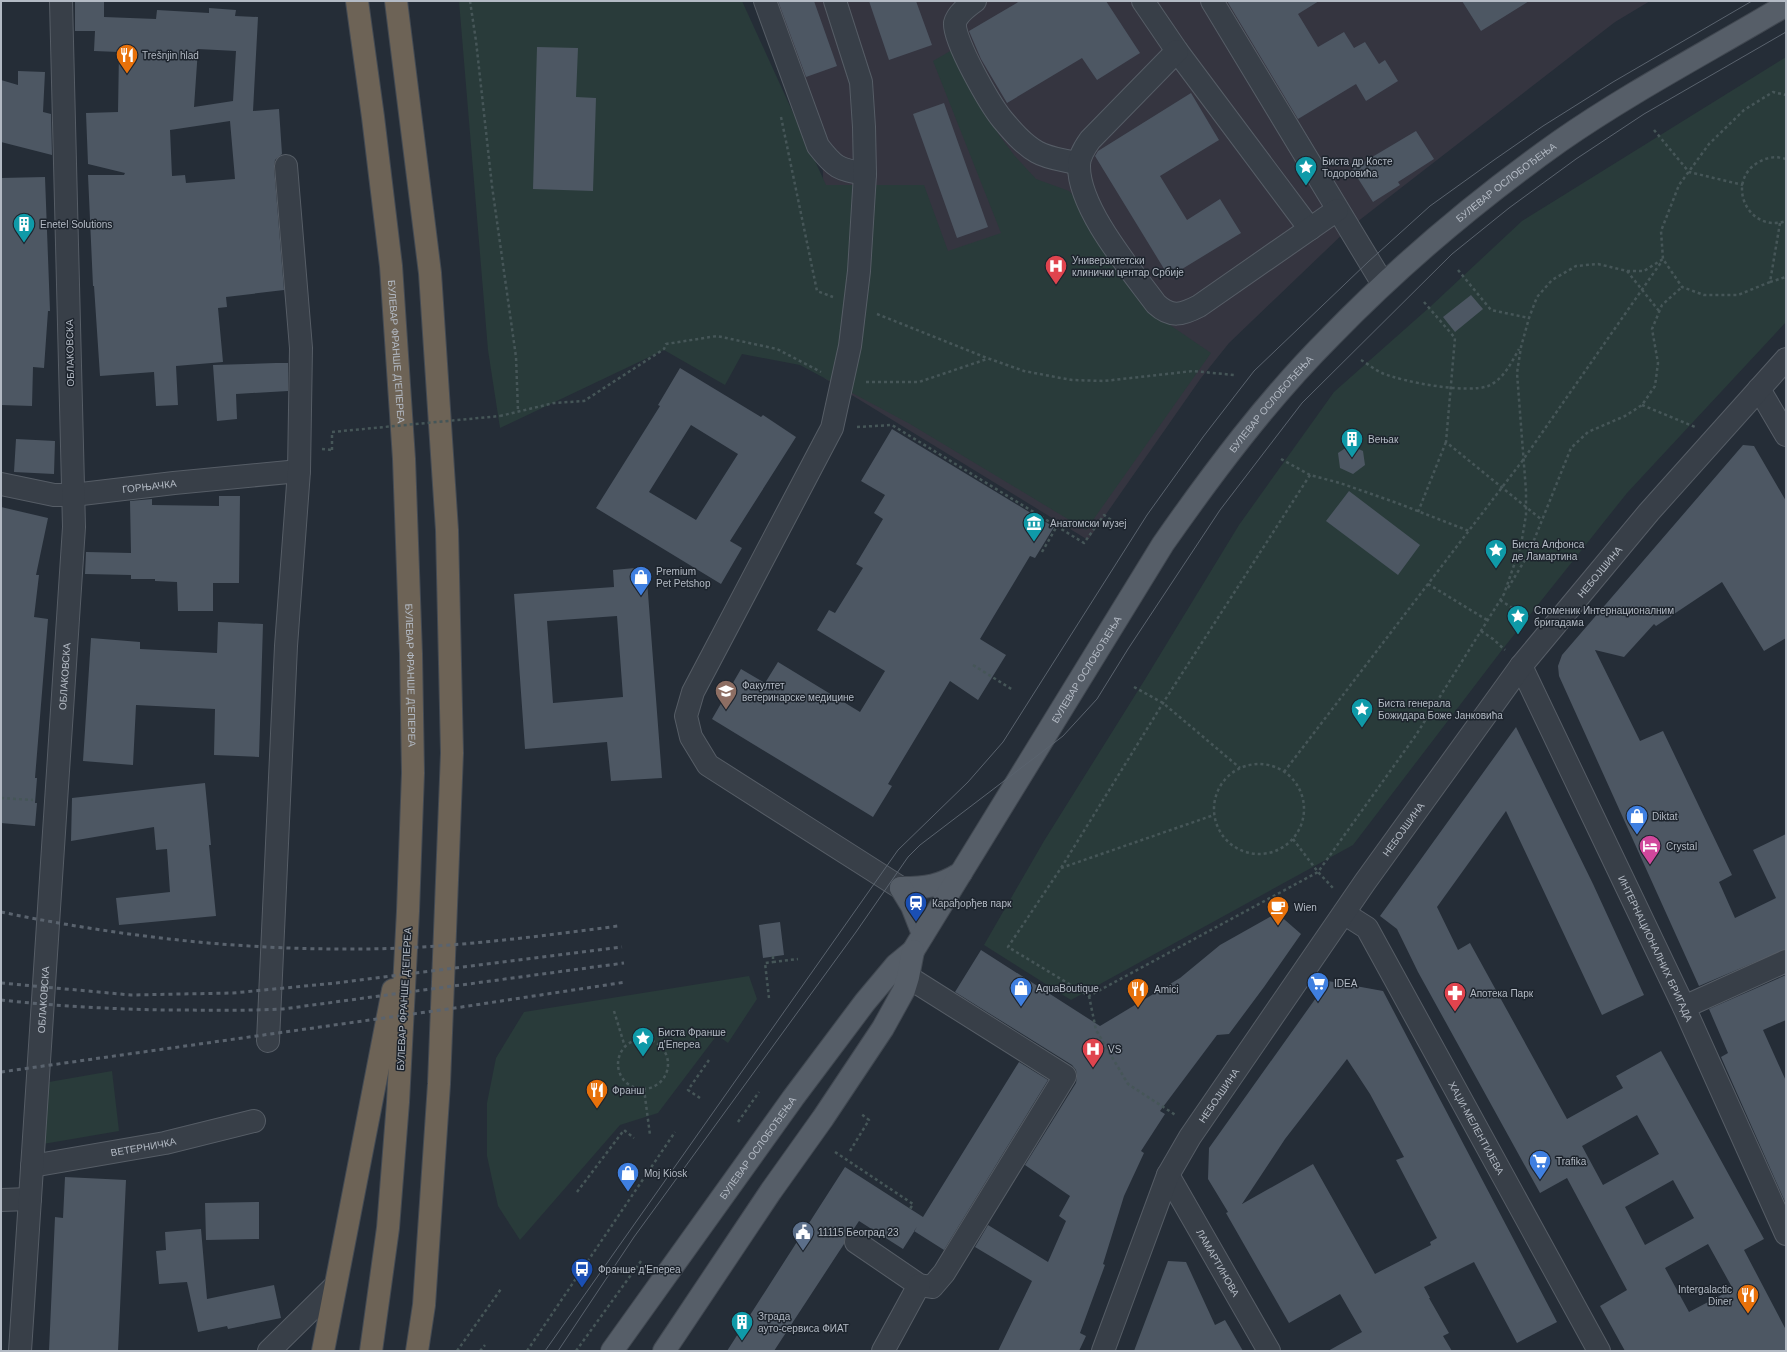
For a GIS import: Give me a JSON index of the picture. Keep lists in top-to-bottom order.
{
  "streets": {
    "highway": ["БУЛЕВАР ФРАНШЕ Д'ЕПЕРЕА"],
    "main road": ["БУЛЕВАР ОСЛОБОЂЕЊА"],
    "street": [
      "ОБЛАКОВСКА",
      "ГОРЊАЧКА",
      "НЕБОЈШИНА",
      "ИНТЕРНАЦИОНАЛНИХ БРИГАДА",
      "ХАЏИ-МЕЛЕНТИЈЕВА",
      "ВЕТЕРНИЧКА",
      "ЛАМАРТИНОВА"
    ]
  },
  "crossings": [
    ["ОБЛАКОВСКА", "ГОРЊАЧКА"],
    ["ОБЛАКОВСКА", "ВЕТЕРНИЧКА"],
    ["НЕБОЈШИНА", "ИНТЕРНАЦИОНАЛНИХ БРИГАДА"],
    ["НЕБОЈШИНА", "ХАЏИ-МЕЛЕНТИЈЕВА"],
    ["НЕБОЈШИНА", "ЛАМАРТИНОВА"]
  ],
  "places": {
    "restaurant": [
      "Trešnjin hlad",
      "Amici",
      "Франш",
      "Intergalactic Diner"
    ],
    "place": [
      "Биста др Косте Тодоровића",
      "Биста Алфонса де Ламартина",
      "Споменик Интернационалним бригадама",
      "Биста генерала Божидара Боже Јанковића",
      "Биста Франше д'Епереа"
    ],
    "building": ["Enetel Solutions", "Вењак", "Зграда ауто-сервиса ФИАТ"],
    "hospital": ["Универзитетски клинички центар Србије", "VS"],
    "museum": ["Анатомски музеј"],
    "shop": [
      "Premium Pet Petshop",
      "Diktat",
      "AquaBoutique",
      "Moj Kiosk"
    ],
    "school or university": ["Факултет ветеринарске медицине"],
    "hotel": ["Crystal"],
    "station": ["Карађорђев парк"],
    "cafe": ["Wien"],
    "supermarket": ["IDEA", "Trafika"],
    "pharmacy": ["Апотека Парк"],
    "public building": ["11115 Београд 23"],
    "bus stop": ["Франше д'Епереа"]
  }
}
